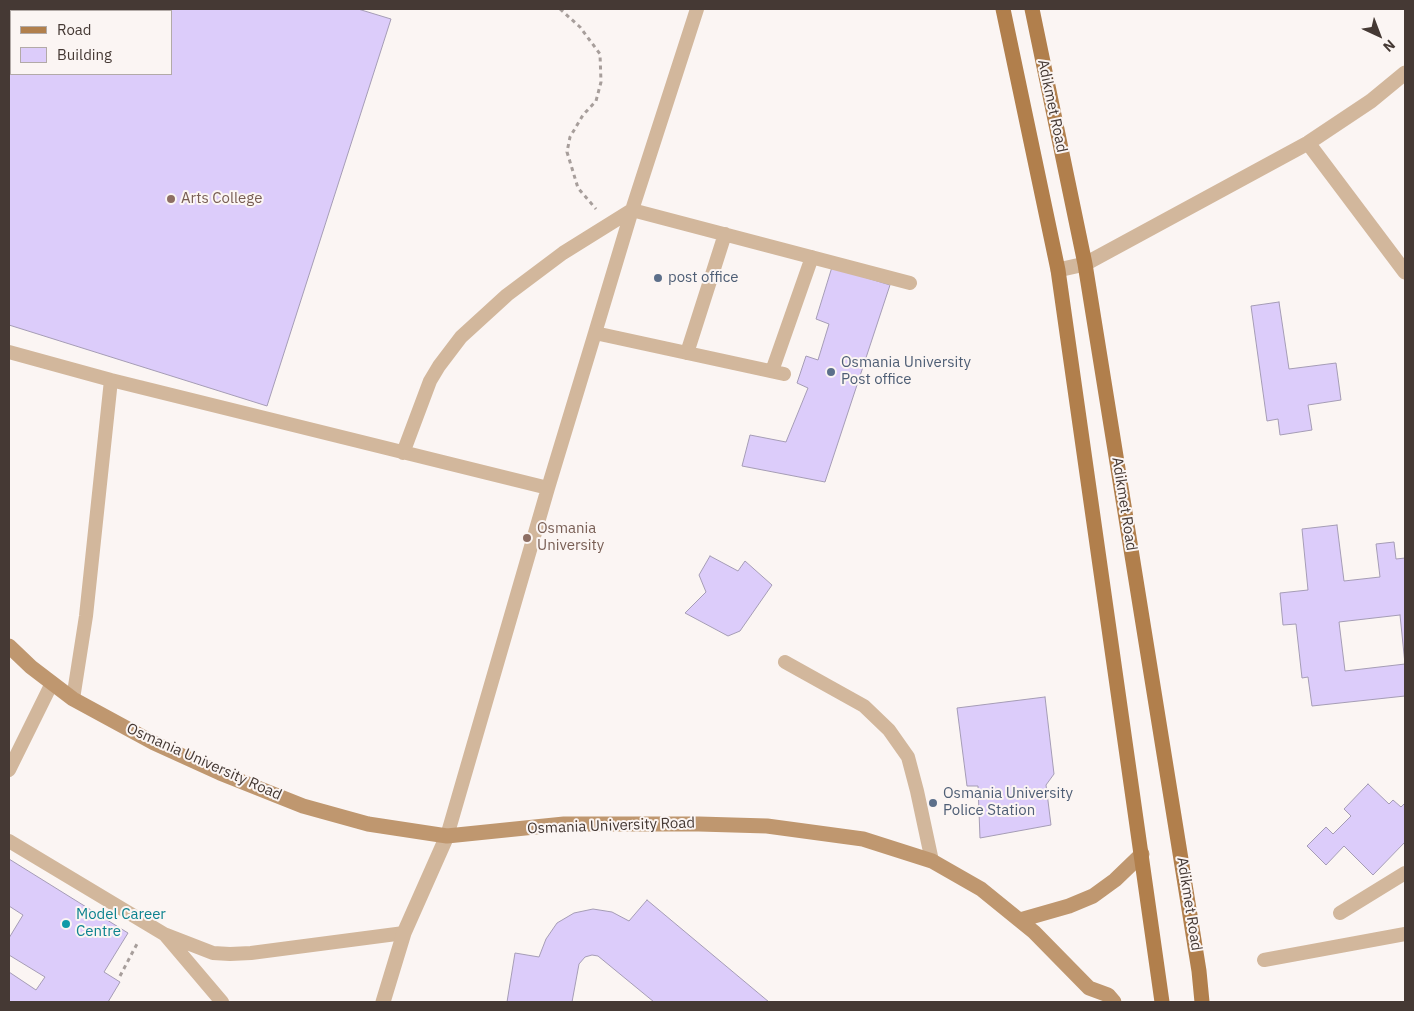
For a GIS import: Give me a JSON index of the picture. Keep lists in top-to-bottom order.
{
  "streets": {
    "main road": ["Adikmet Road", "Osmania University Road"]
  },
  "places": [
    "Arts College",
    "post office",
    "Osmania University Post office",
    "Osmania University",
    "Osmania University Police Station",
    "Model Career Centre"
  ],
  "legend": ["Road", "Building"],
  "north": "bottom right"
}
